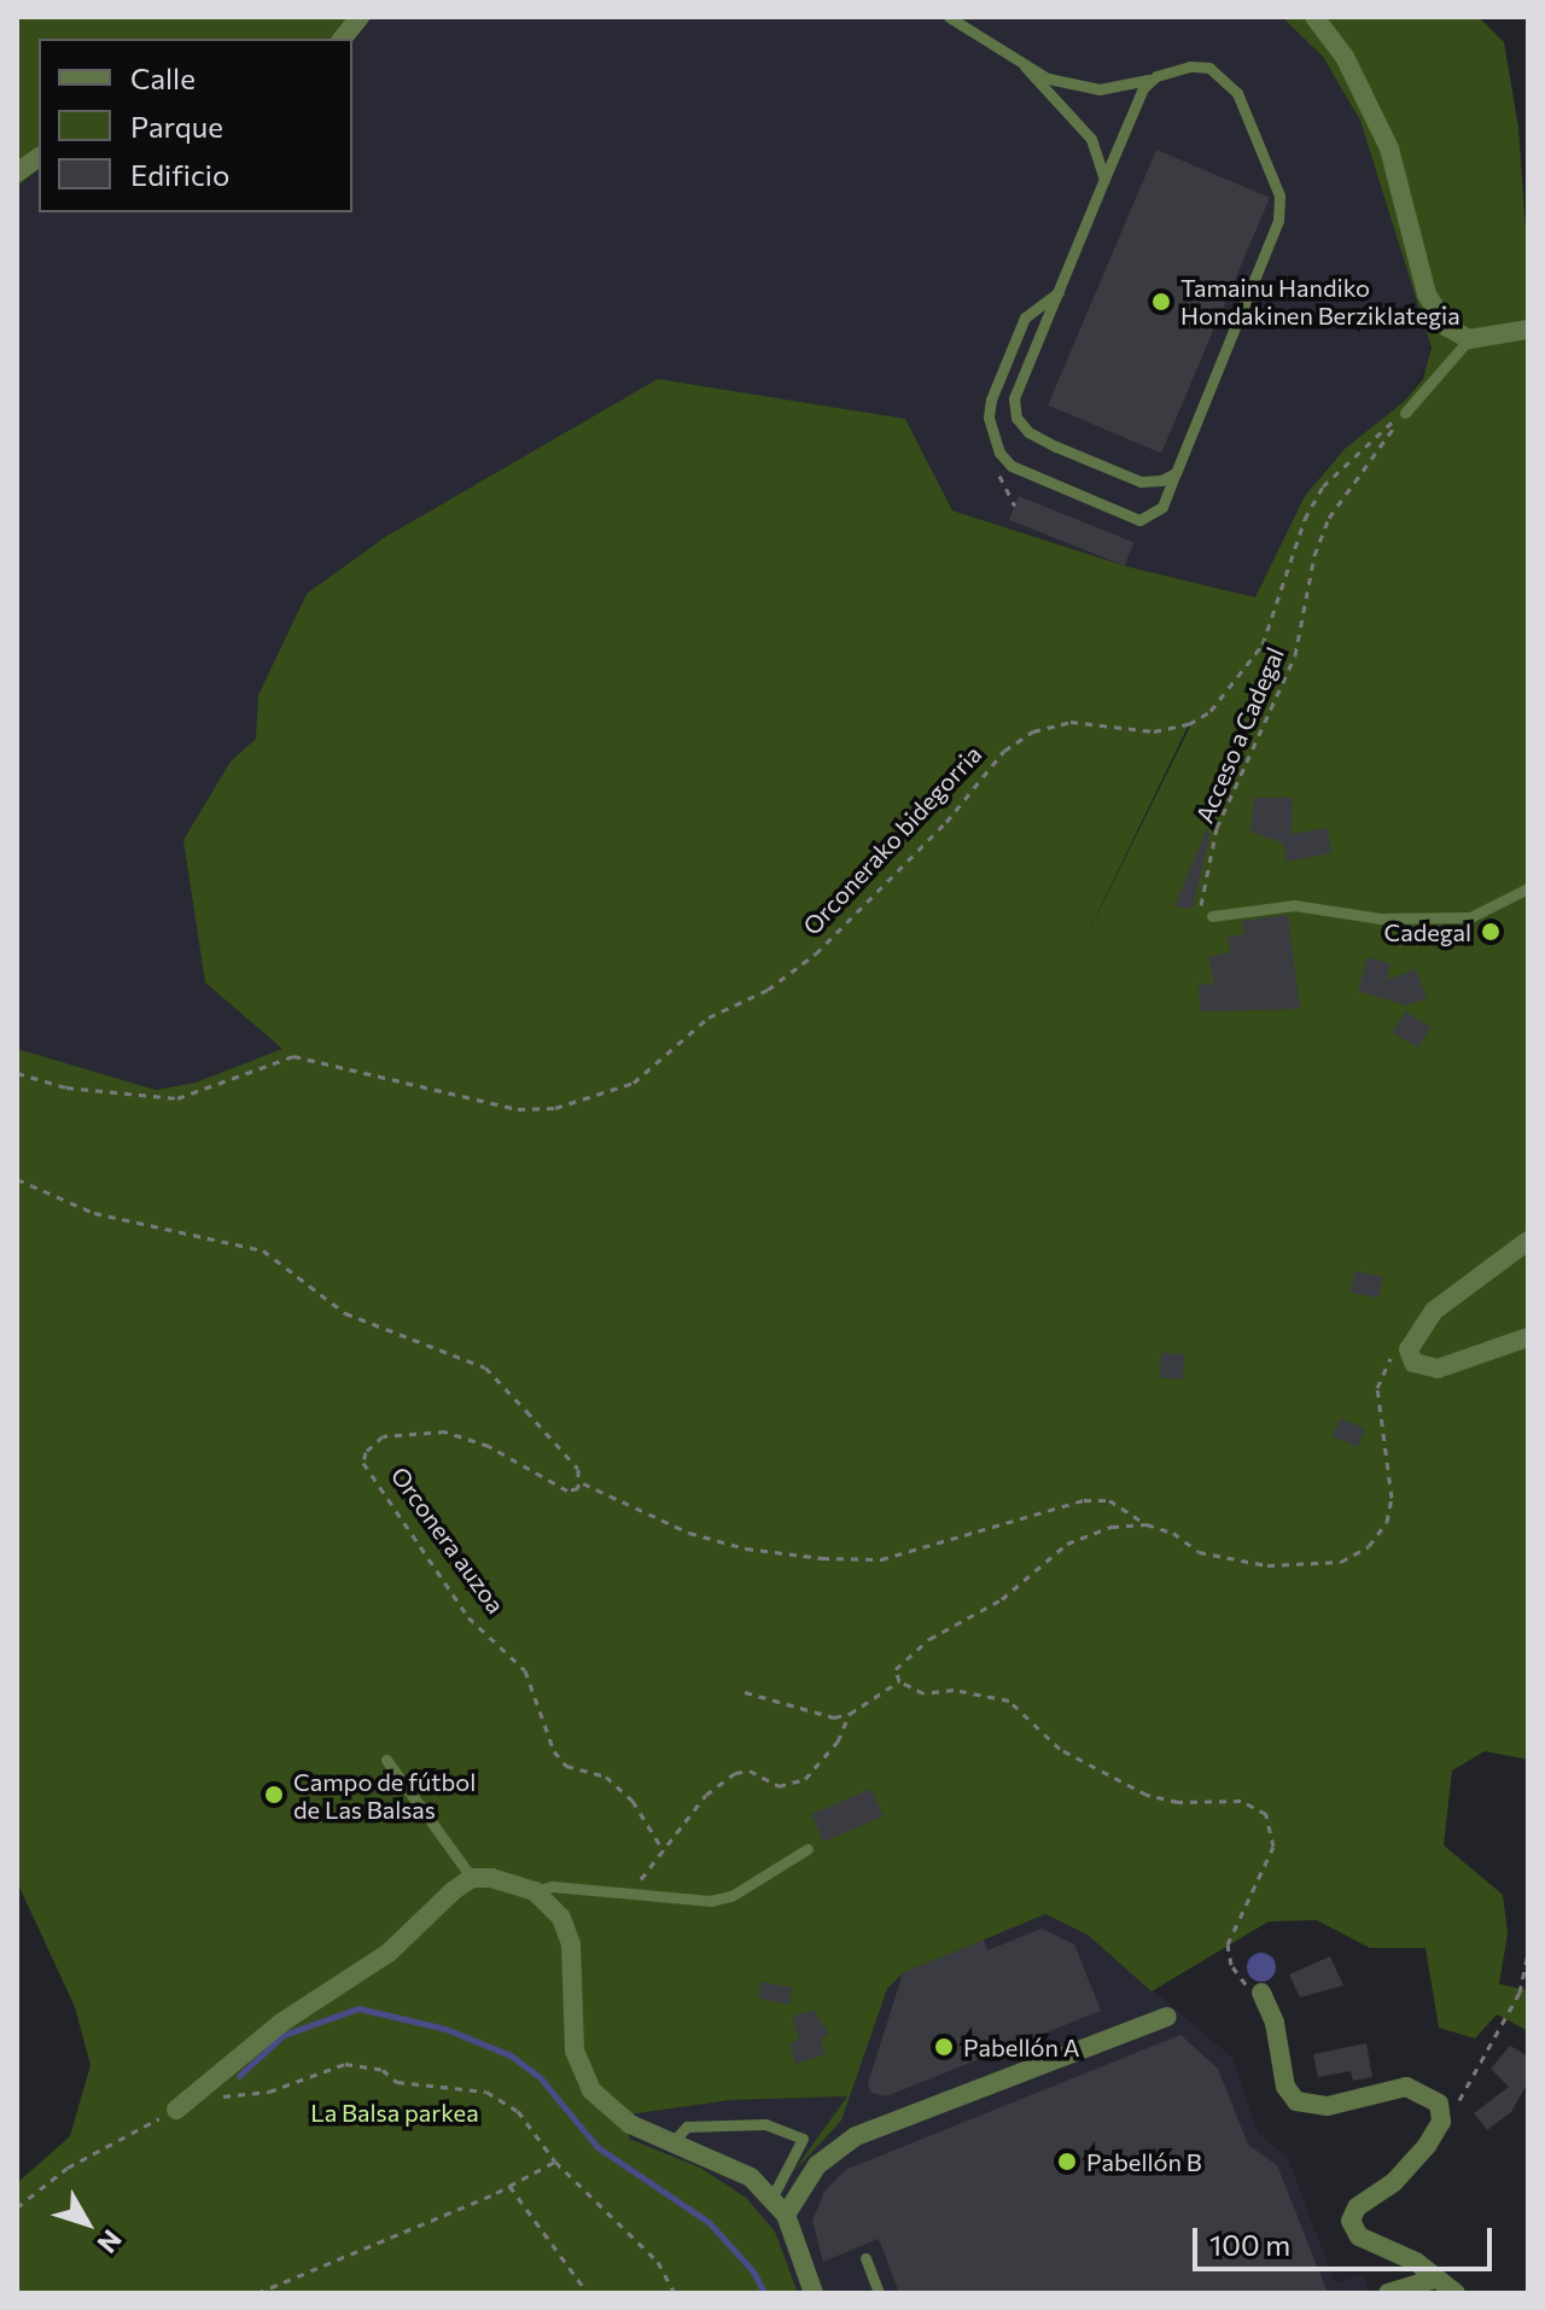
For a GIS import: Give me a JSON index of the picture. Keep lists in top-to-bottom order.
{
  "streets": {
    "path": ["Acceso a Cadegal", "Orconerako bidegorria", "Orconera auzoa"]
  },
  "crossings": [
    ["Acceso a Cadegal", "Orconerako bidegorria"]
  ],
  "parks": ["La Balsa parkea"],
  "places": [
    "Tamainu Handiko Hondakinen Berziklategia",
    "Cadegal",
    "Campo de fútbol de Las Balsas",
    "Pabellón A",
    "Pabellón B"
  ],
  "legend": ["Calle", "Parque", "Edificio"],
  "scale_bar": "100 m",
  "north": "bottom right"
}
